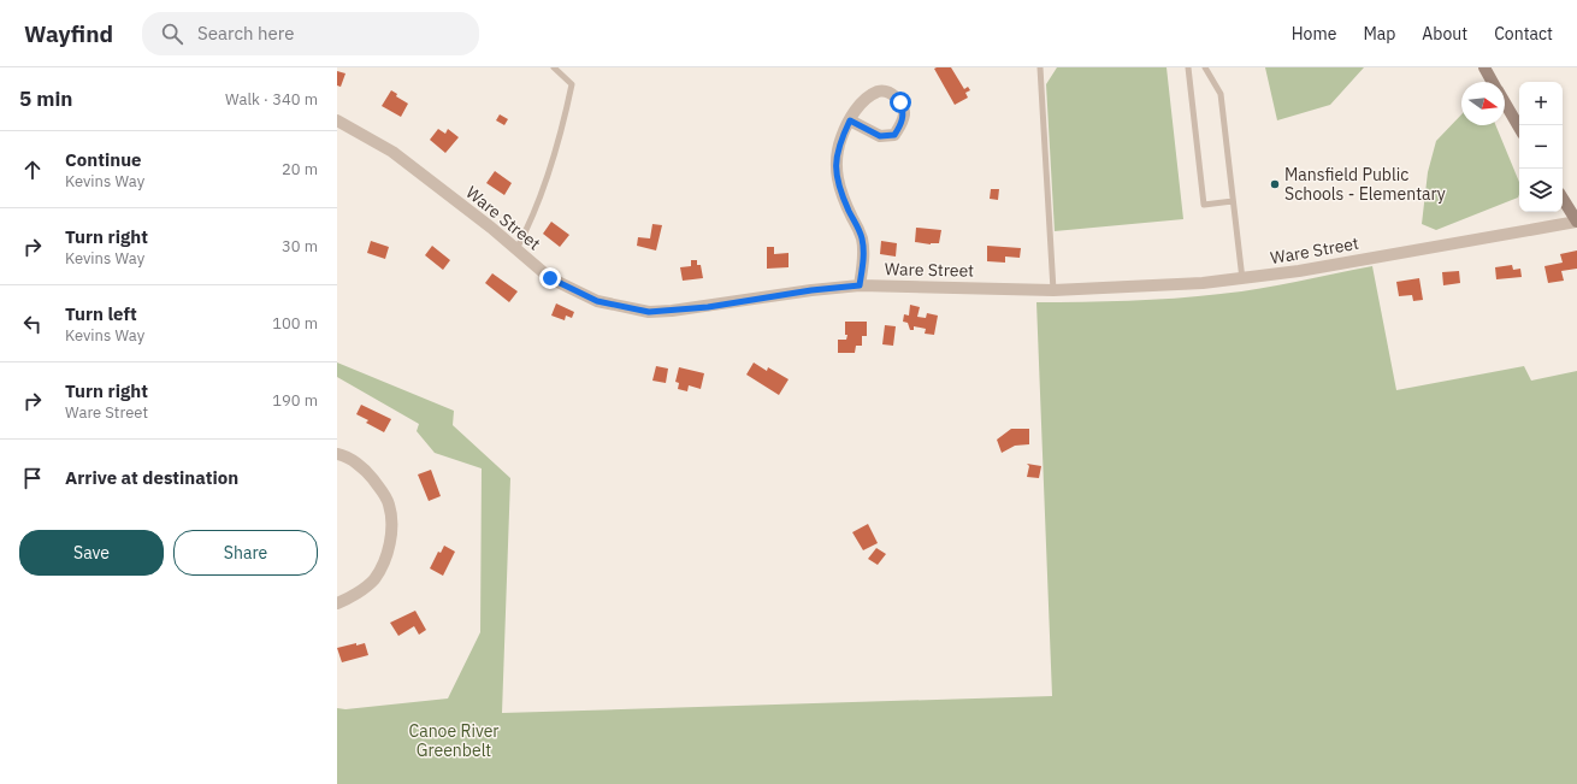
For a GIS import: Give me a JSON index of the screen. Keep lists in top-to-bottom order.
{
  "streets": {
    "street": ["Ware Street"]
  },
  "parks": ["Canoe River Greenbelt"],
  "places": ["Mansfield Public Schools - Elementary"],
  "north": "right",
  "page": {
    "header": "Wayfind",
    "search": "Search here",
    "nav": [
      "Home",
      "Map",
      "About",
      "Contact"
    ],
    "heading": ["5 min", "Walk · 340 m"],
    "map_buttons": ["+", "−"],
    "list": [
      ["Continue", "Kevins Way", "20 m"],
      ["Turn right", "Kevins Way", "30 m"],
      ["Turn left", "Kevins Way", "100 m"],
      ["Turn right", "Ware Street", "190 m"],
      "Arrive at destination"
    ],
    "buttons": ["Save", "Share"]
  }
}
